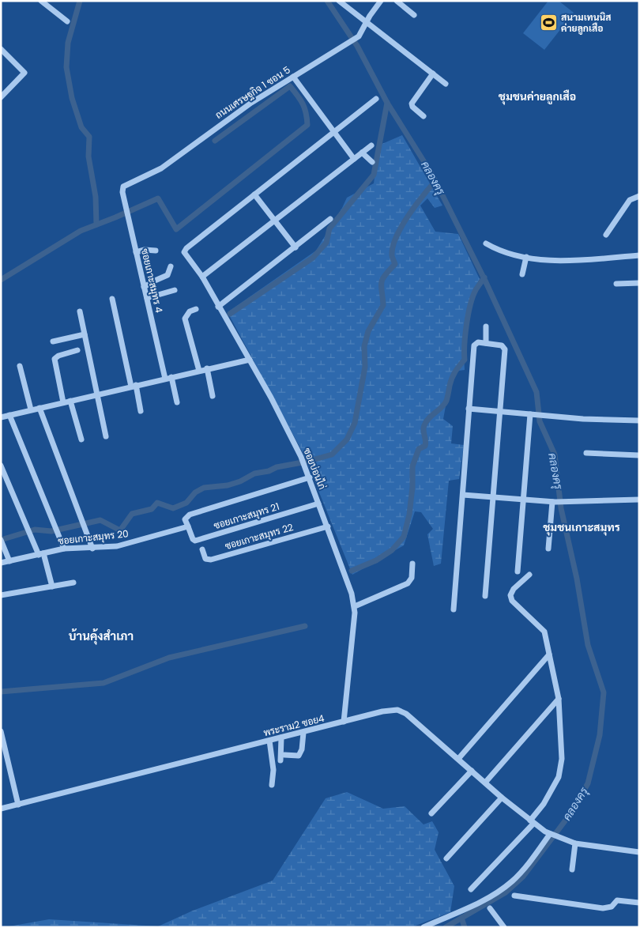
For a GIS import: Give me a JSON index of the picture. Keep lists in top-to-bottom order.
{
  "streets": {
    "street": [
      "ถนนเศรษฐกิจ 1 ซอน 5",
      "ซอยเกาะสมุทร 4",
      "ซอยบ่อนไก่",
      "ซอยเกาะสมุทร 21",
      "ซอยเกาะสมุทร 22",
      "ซอยเกาะสมุทร 20",
      "พระราม2 ซอย4"
    ]
  },
  "crossings": [
    ["ถนนเศรษฐกิจ 1 ซอน 5", "ซอยเกาะสมุทร 4"],
    ["ซอยบ่อนไก่", "ซอยเกาะสมุทร 21"],
    ["ซอยบ่อนไก่", "ซอยเกาะสมุทร 22"],
    ["ซอยบ่อนไก่", "พระราม2 ซอย4"],
    ["ซอยเกาะสมุทร 21", "ซอยเกาะสมุทร 20"]
  ],
  "districts": ["ชุมชนค่ายลูกเสือ", "ชุมชนเกาะสมุทร", "บ้านคุ้งสำเภา"],
  "water": ["คลองครุ"],
  "places": {
    "sports": ["สนามเทนนิส ค่ายลูกเสือ"]
  }
}
